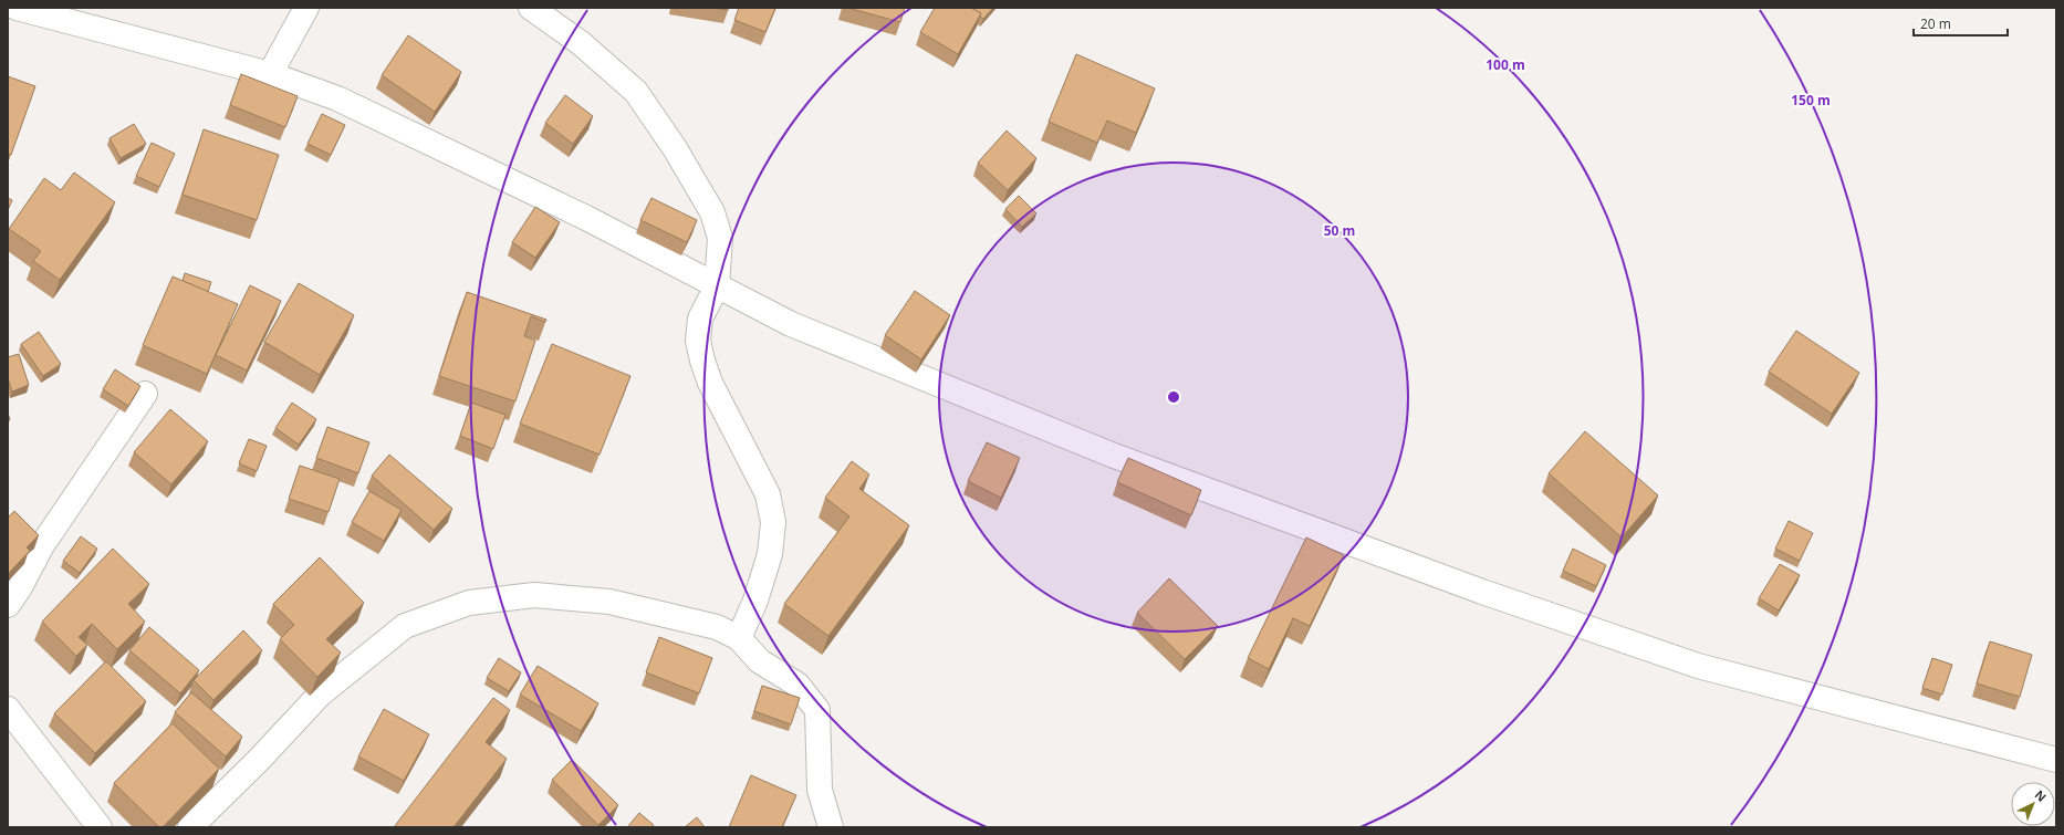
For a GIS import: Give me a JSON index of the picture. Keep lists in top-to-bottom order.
{
  "scale_bar": "20 m",
  "north": "top right",
  "rings": ["100 m", "150 m", "50 m"]
}
